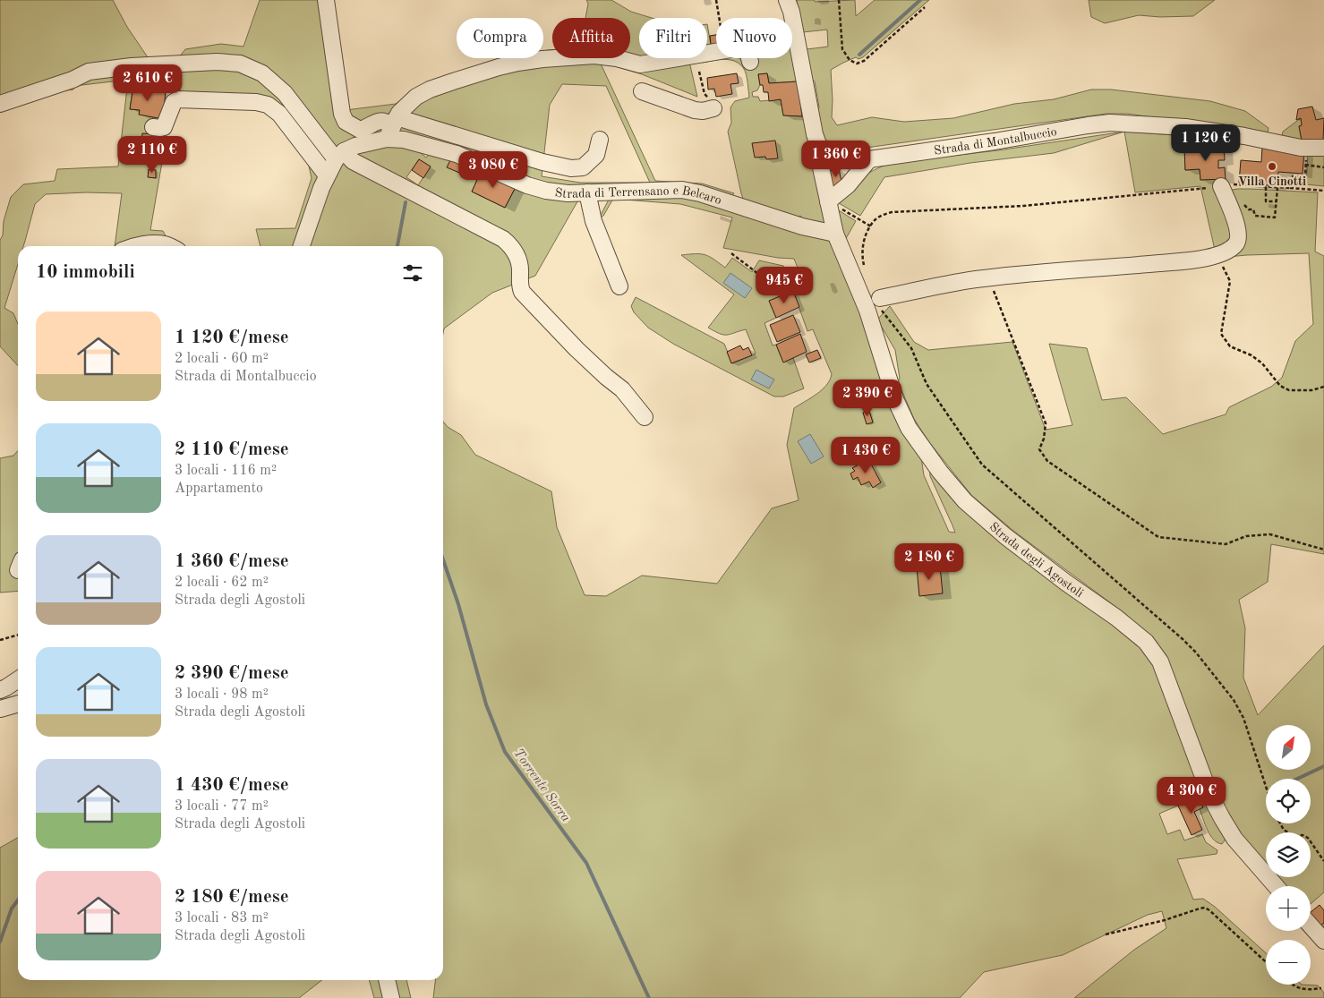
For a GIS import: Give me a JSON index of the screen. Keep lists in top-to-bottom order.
{
  "streets": {
    "street": ["Strada di Montalbuccio", "Strada di Terrensano e Belcaro", "Strada degli Agostoli"]
  },
  "crossings": [
    ["Strada di Montalbuccio", "Strada degli Agostoli"],
    ["Strada di Terrensano e Belcaro", "Strada degli Agostoli"]
  ],
  "water": ["Torrente Sorra"],
  "places": ["Villa Cinotti"],
  "north": "top right",
  "page": {
    "chip": [
      "Compra",
      "Affitta",
      "Filtri",
      "Nuovo"
    ],
    "price": [
      "2 610 €",
      "1 120 €",
      "2 110 €",
      "1 360 €",
      "3 080 €",
      "945 €",
      "2 390 €",
      "1 430 €",
      "2 180 €",
      "4 300 €"
    ],
    "heading": "10 immobili",
    "list": [
      {
        "name": "1 120 €/mese",
        "note": "2 locali · 60 m² · Strada di Montalbuccio"
      },
      {
        "name": "2 110 €/mese",
        "note": "3 locali · 116 m² · Appartamento"
      },
      {
        "name": "1 360 €/mese",
        "note": "2 locali · 62 m² · Strada degli Agostoli"
      },
      {
        "name": "2 390 €/mese",
        "note": "3 locali · 98 m² · Strada degli Agostoli"
      },
      {
        "name": "1 430 €/mese",
        "note": "3 locali · 77 m² · Strada degli Agostoli"
      },
      {
        "name": "2 180 €/mese",
        "note": "3 locali · 83 m² · Strada degli Agostoli"
      }
    ],
    "map_buttons": ["+", "−"]
  }
}
